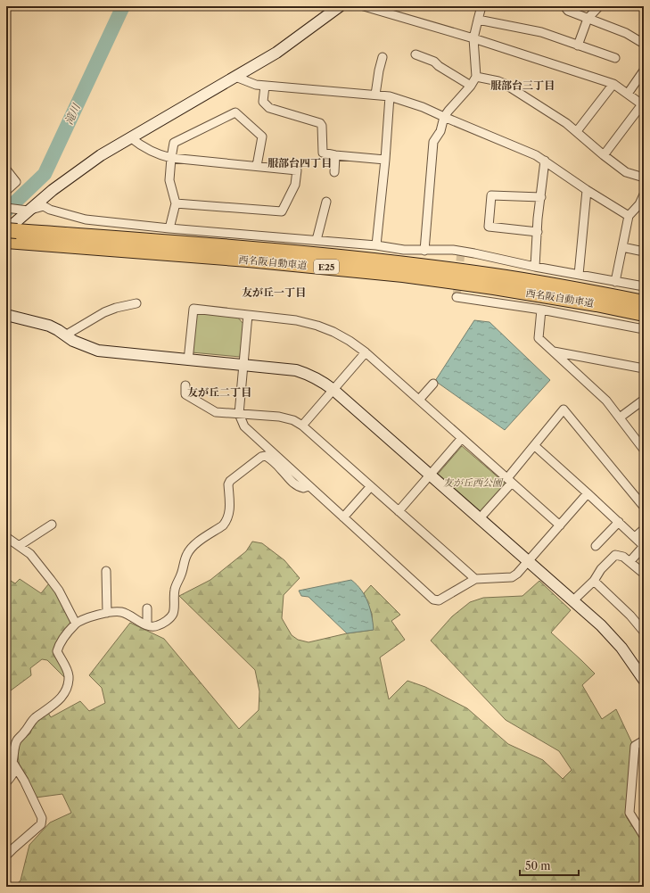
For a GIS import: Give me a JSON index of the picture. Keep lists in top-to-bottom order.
{
  "streets": {
    "highway": ["西名阪自動車道", "E25"]
  },
  "districts": [
    "服部台三丁目",
    "服部台四丁目",
    "友が丘一丁目",
    "友が丘二丁目"
  ],
  "water": ["滝川"],
  "parks": ["友が丘西公園"],
  "scale_bar": "50 m"
}
